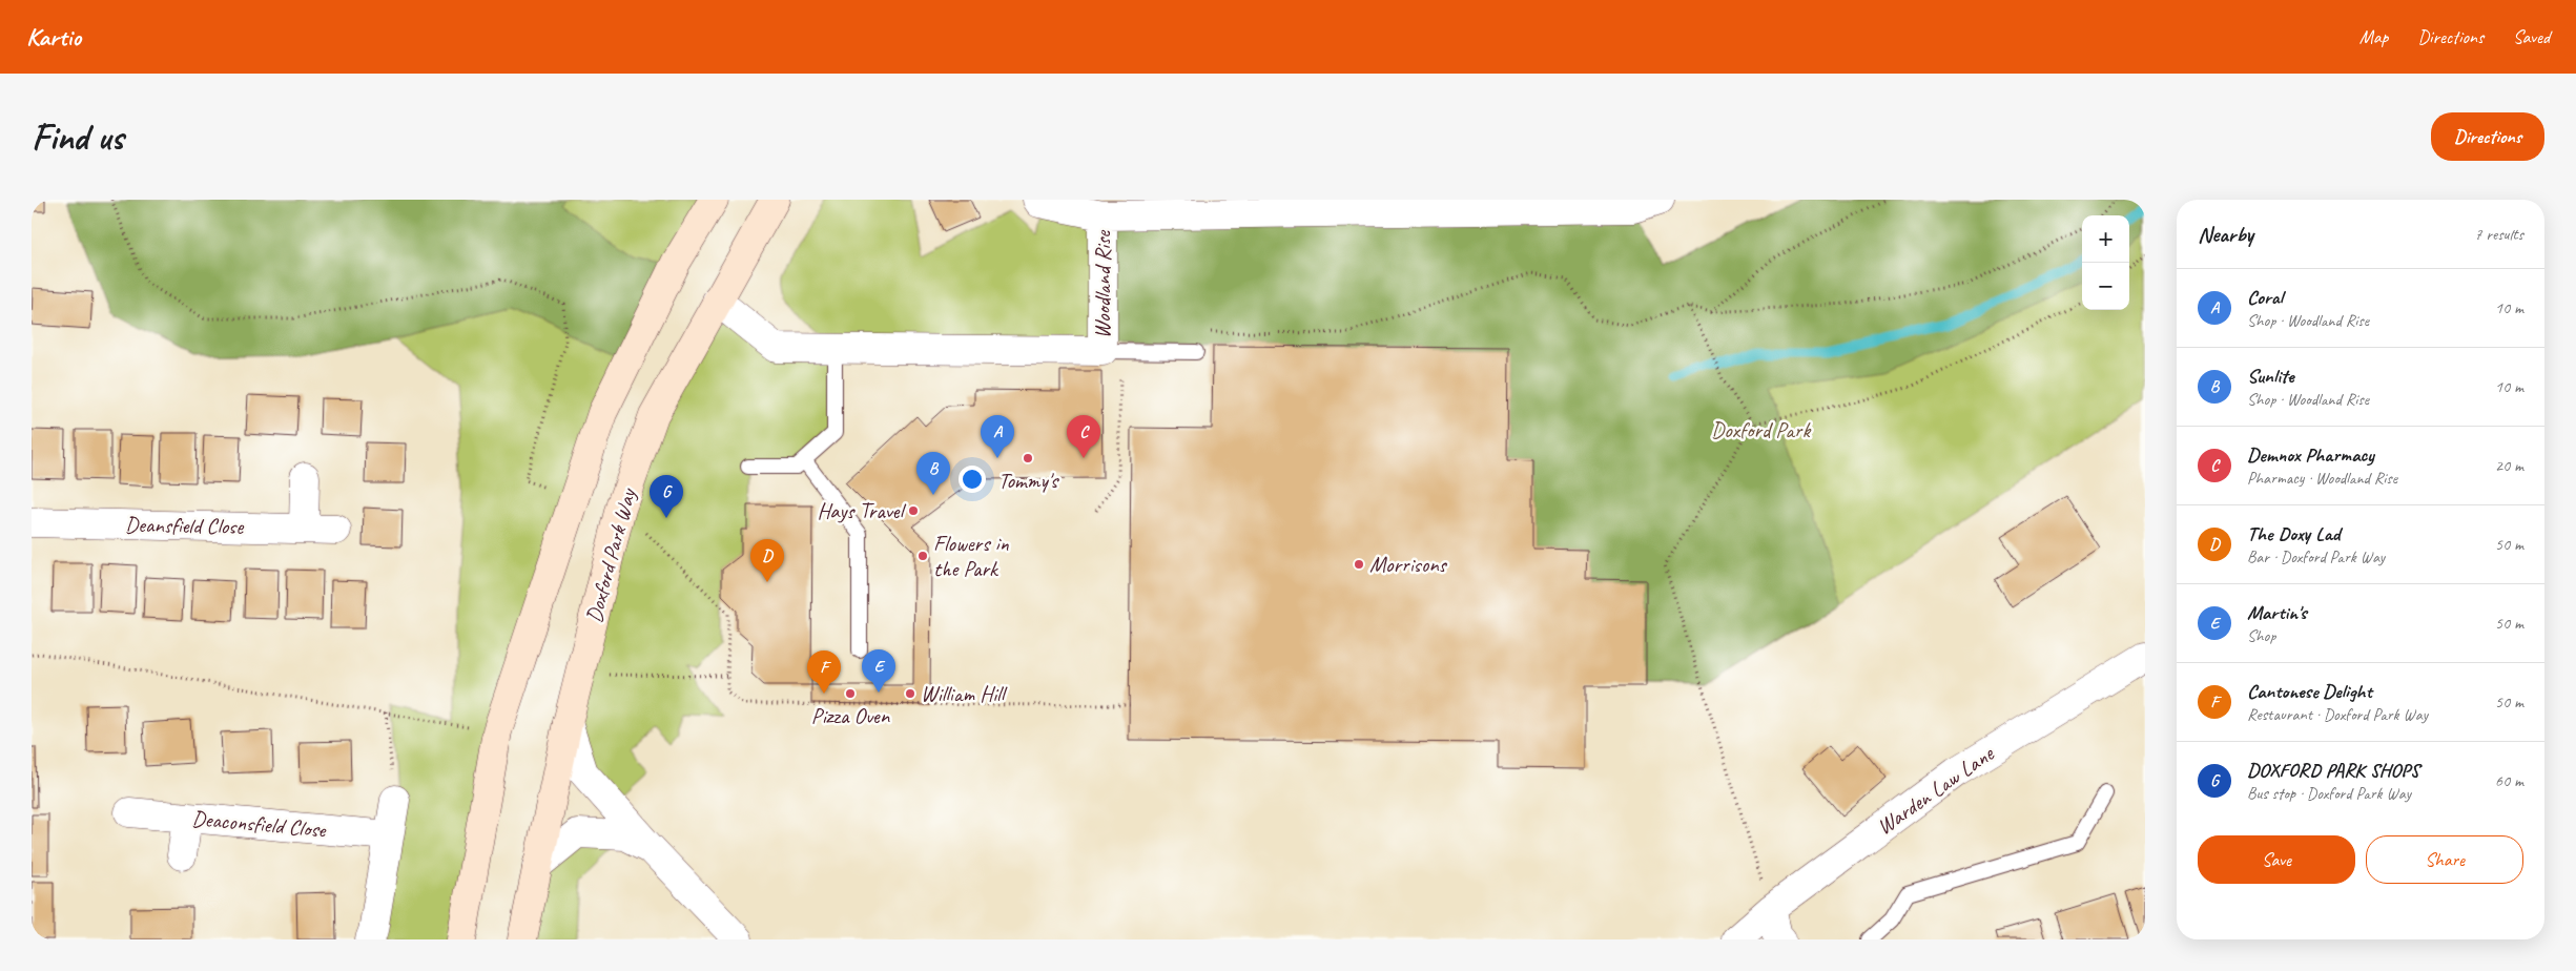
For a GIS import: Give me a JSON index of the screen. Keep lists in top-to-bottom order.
{
  "streets": {
    "main road": ["Doxford Park Way"],
    "street": [
      "Woodland Rise",
      "Deansfield Close",
      "Warden Law Lane",
      "Deaconsfield Close"
    ]
  },
  "crossings": [
    ["Woodland Rise", "Doxford Park Way"]
  ],
  "parks": ["Doxford Park"],
  "places": [
    "Tommy's",
    "Hays Travel",
    "Flowers in the Park",
    "Morrisons",
    "Pizza Oven",
    "William Hill"
  ],
  "page": {
    "header": "Kartio",
    "nav": ["Map", "Directions", "Saved"],
    "buttons": [
      "Directions",
      ["Save", "Share"]
    ],
    "title": "Find us",
    "heading": ["Nearby", "7 results"],
    "map_buttons": ["+", "−"],
    "list": [
      {
        "mark": "A",
        "name": "Coral",
        "note": "Shop · Woodland Rise",
        "value": "10 m"
      },
      {
        "mark": "B",
        "name": "Sunlite",
        "note": "Shop · Woodland Rise",
        "value": "10 m"
      },
      {
        "mark": "C",
        "name": "Demnox Pharmacy",
        "note": "Pharmacy · Woodland Rise",
        "value": "20 m"
      },
      {
        "mark": "D",
        "name": "The Doxy Lad",
        "note": "Bar · Doxford Park Way",
        "value": "50 m"
      },
      {
        "mark": "E",
        "name": "Martin's",
        "note": "Shop",
        "value": "50 m"
      },
      {
        "mark": "F",
        "name": "Cantonese Delight",
        "note": "Restaurant · Doxford Park Way",
        "value": "50 m"
      },
      {
        "mark": "G",
        "name": "DOXFORD PARK SHOPS",
        "note": "Bus stop · Doxford Park Way",
        "value": "60 m"
      }
    ],
    "pins": [
      "A",
      "C",
      "B",
      "G",
      "D",
      "E",
      "F"
    ]
  }
}
